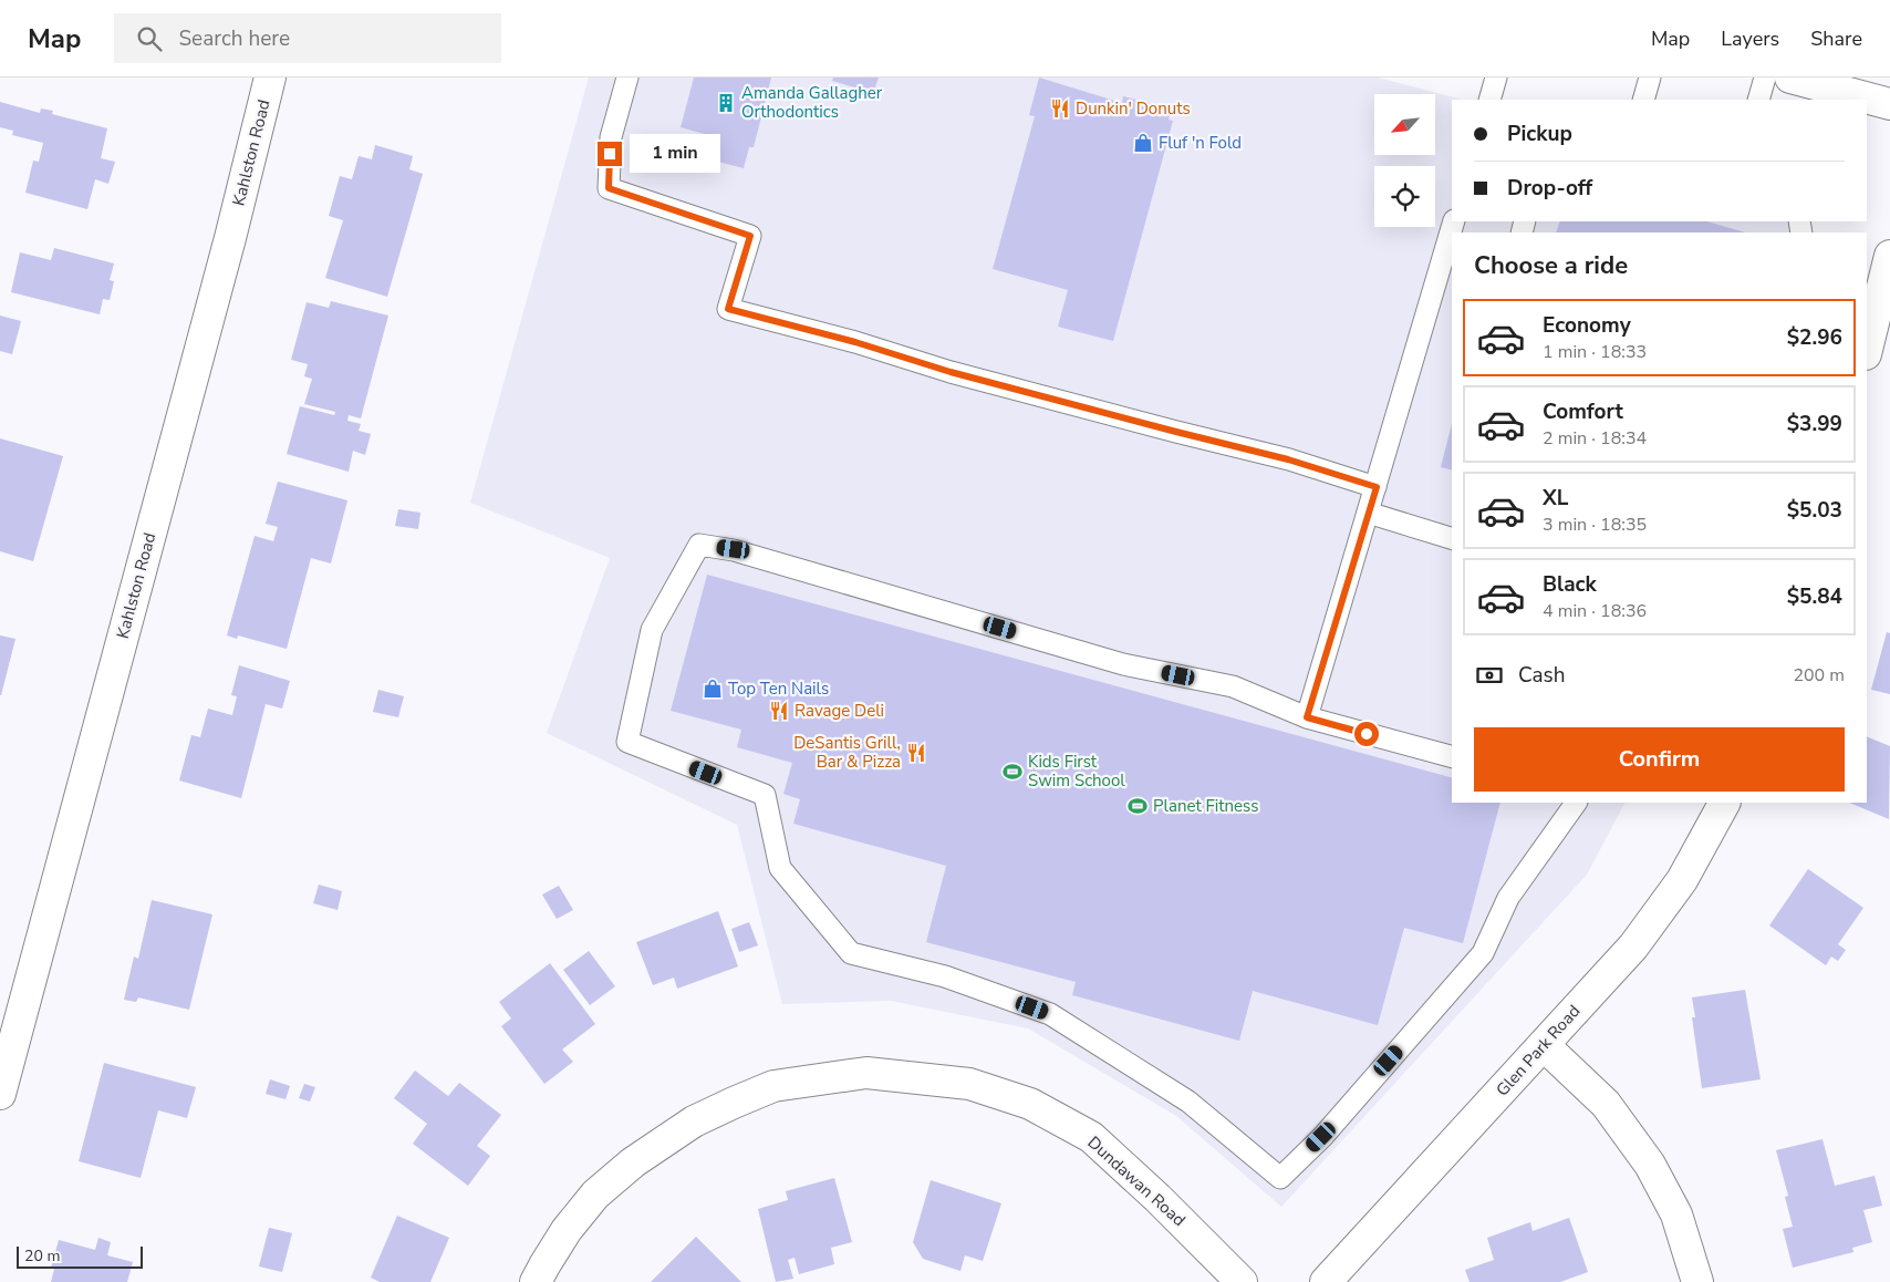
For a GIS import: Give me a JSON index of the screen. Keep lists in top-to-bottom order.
{
  "streets": {
    "main road": ["Kahlston Road", "Glen Park Road", "Dundawan Road"]
  },
  "places": {
    "building": ["Amanda Gallagher Orthodontics"],
    "restaurant": ["Dunkin' Donuts", "Ravage Deli", "DeSantis Grill, Bar & Pizza"],
    "shop": ["Fluf 'n Fold", "Top Ten Nails"],
    "sports": ["Kids First Swim School", "Planet Fitness"]
  },
  "scale_bar": "20 m",
  "north": "bottom left",
  "page": {
    "header": "Map",
    "search": "Search here",
    "nav": ["Map", "Layers", "Share"],
    "banner": ["Pickup", "Drop-off"],
    "bubble": "1 min",
    "heading": "Choose a ride",
    "list": [
      {
        "name": "Economy",
        "note": "1 min · 18:33",
        "value": "$2.96"
      },
      {
        "name": "Comfort",
        "note": "2 min · 18:34",
        "value": "$3.99"
      },
      {
        "name": "XL",
        "note": "3 min · 18:35",
        "value": "$5.03"
      },
      {
        "name": "Black",
        "note": "4 min · 18:36",
        "value": "$5.84"
      }
    ],
    "pay": ["Cash", "200 m"],
    "buttons": "Confirm",
    "scale": "20 m"
  }
}
